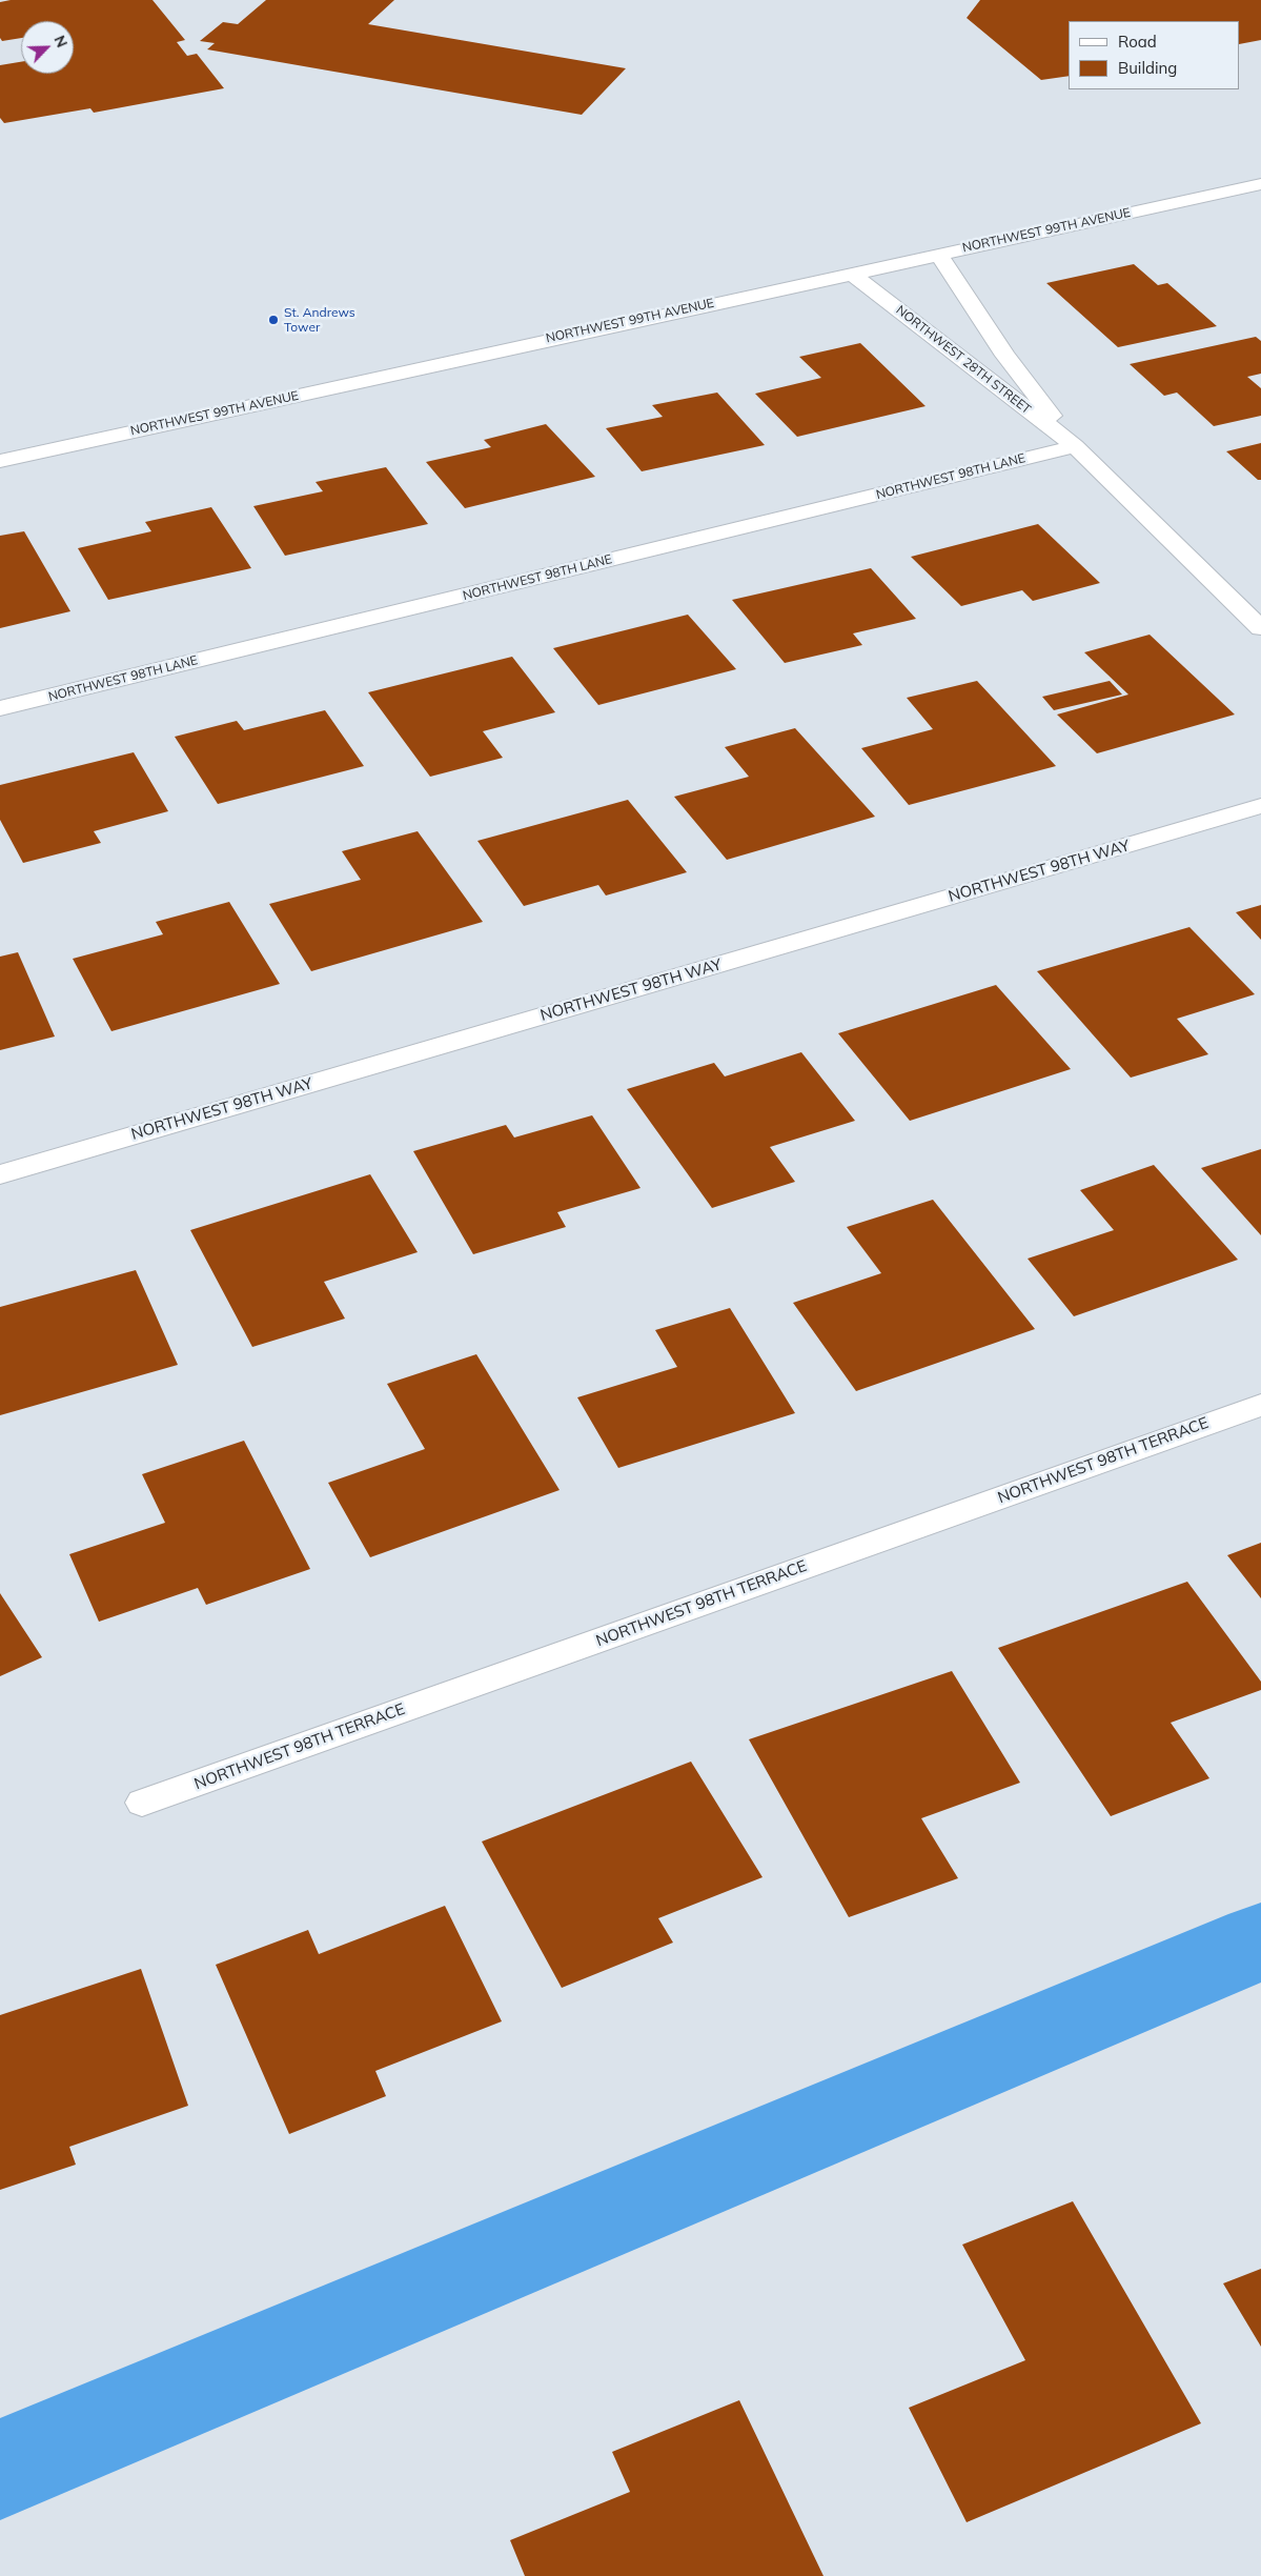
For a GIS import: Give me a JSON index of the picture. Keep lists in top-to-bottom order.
{
  "streets": {
    "street": [
      "NORTHWEST 99TH AVENUE",
      "NORTHWEST 28TH STREET",
      "NORTHWEST 98TH LANE",
      "NORTHWEST 98TH WAY",
      "NORTHWEST 98TH TERRACE"
    ]
  },
  "crossings": [
    ["NORTHWEST 99TH AVENUE", "NORTHWEST 28TH STREET"],
    ["NORTHWEST 28TH STREET", "NORTHWEST 98TH LANE"]
  ],
  "places": ["St. Andrews Tower"],
  "legend": ["Road", "Building"],
  "north": "top right"
}
